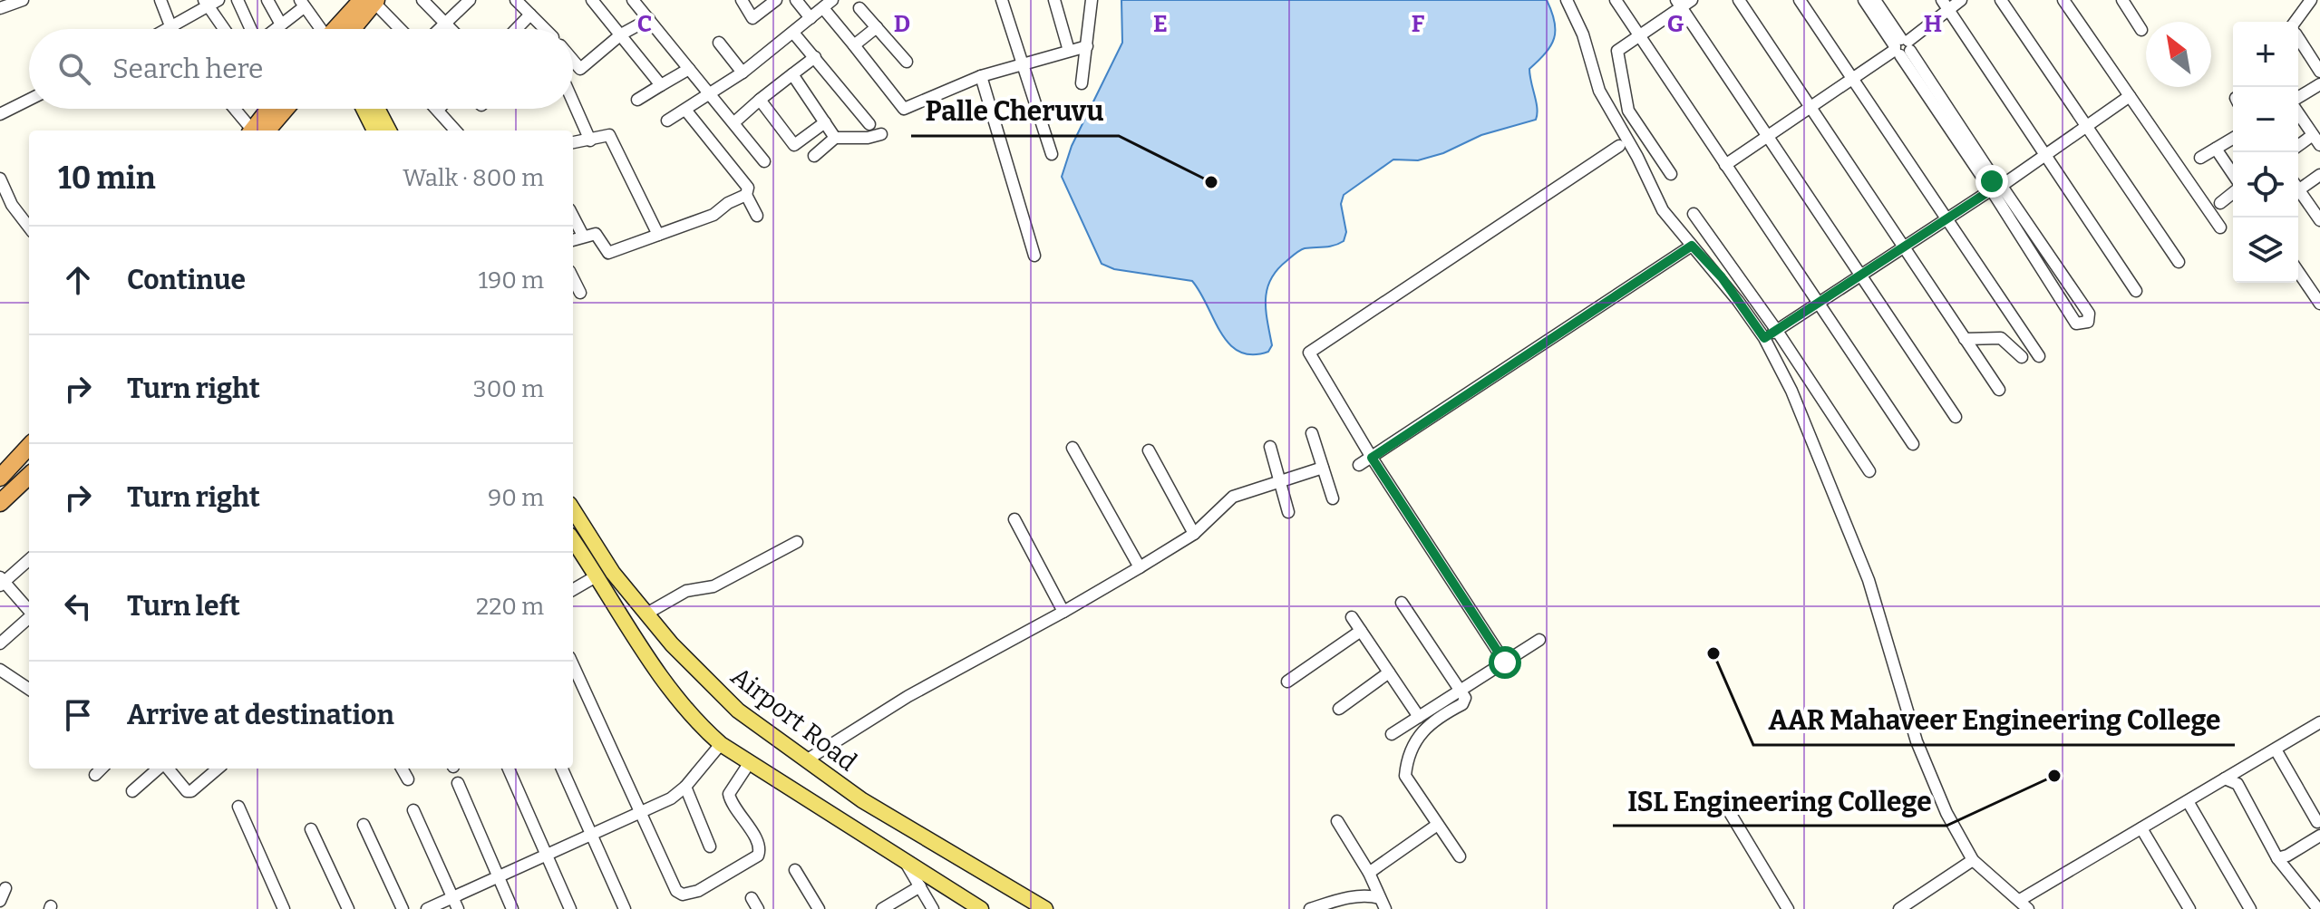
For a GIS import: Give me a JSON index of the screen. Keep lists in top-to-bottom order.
{
  "streets": {
    "main road": ["Airport Road"]
  },
  "places": ["Palle Cheruvu", "AAR Mahaveer Engineering College", "ISL Engineering College"],
  "north": "top left",
  "page": {
    "map_buttons": ["+", "−"],
    "search": "Search here",
    "heading": ["10 min", "Walk · 800 m"],
    "list": [
      ["Continue", "190 m"],
      ["Turn right", "300 m"],
      ["Turn right", "90 m"],
      ["Turn left", "220 m"],
      "Arrive at destination"
    ]
  },
  "grid": {
    "columns": [
      "C",
      "D",
      "E",
      "F",
      "G",
      "H"
    ]
  }
}
